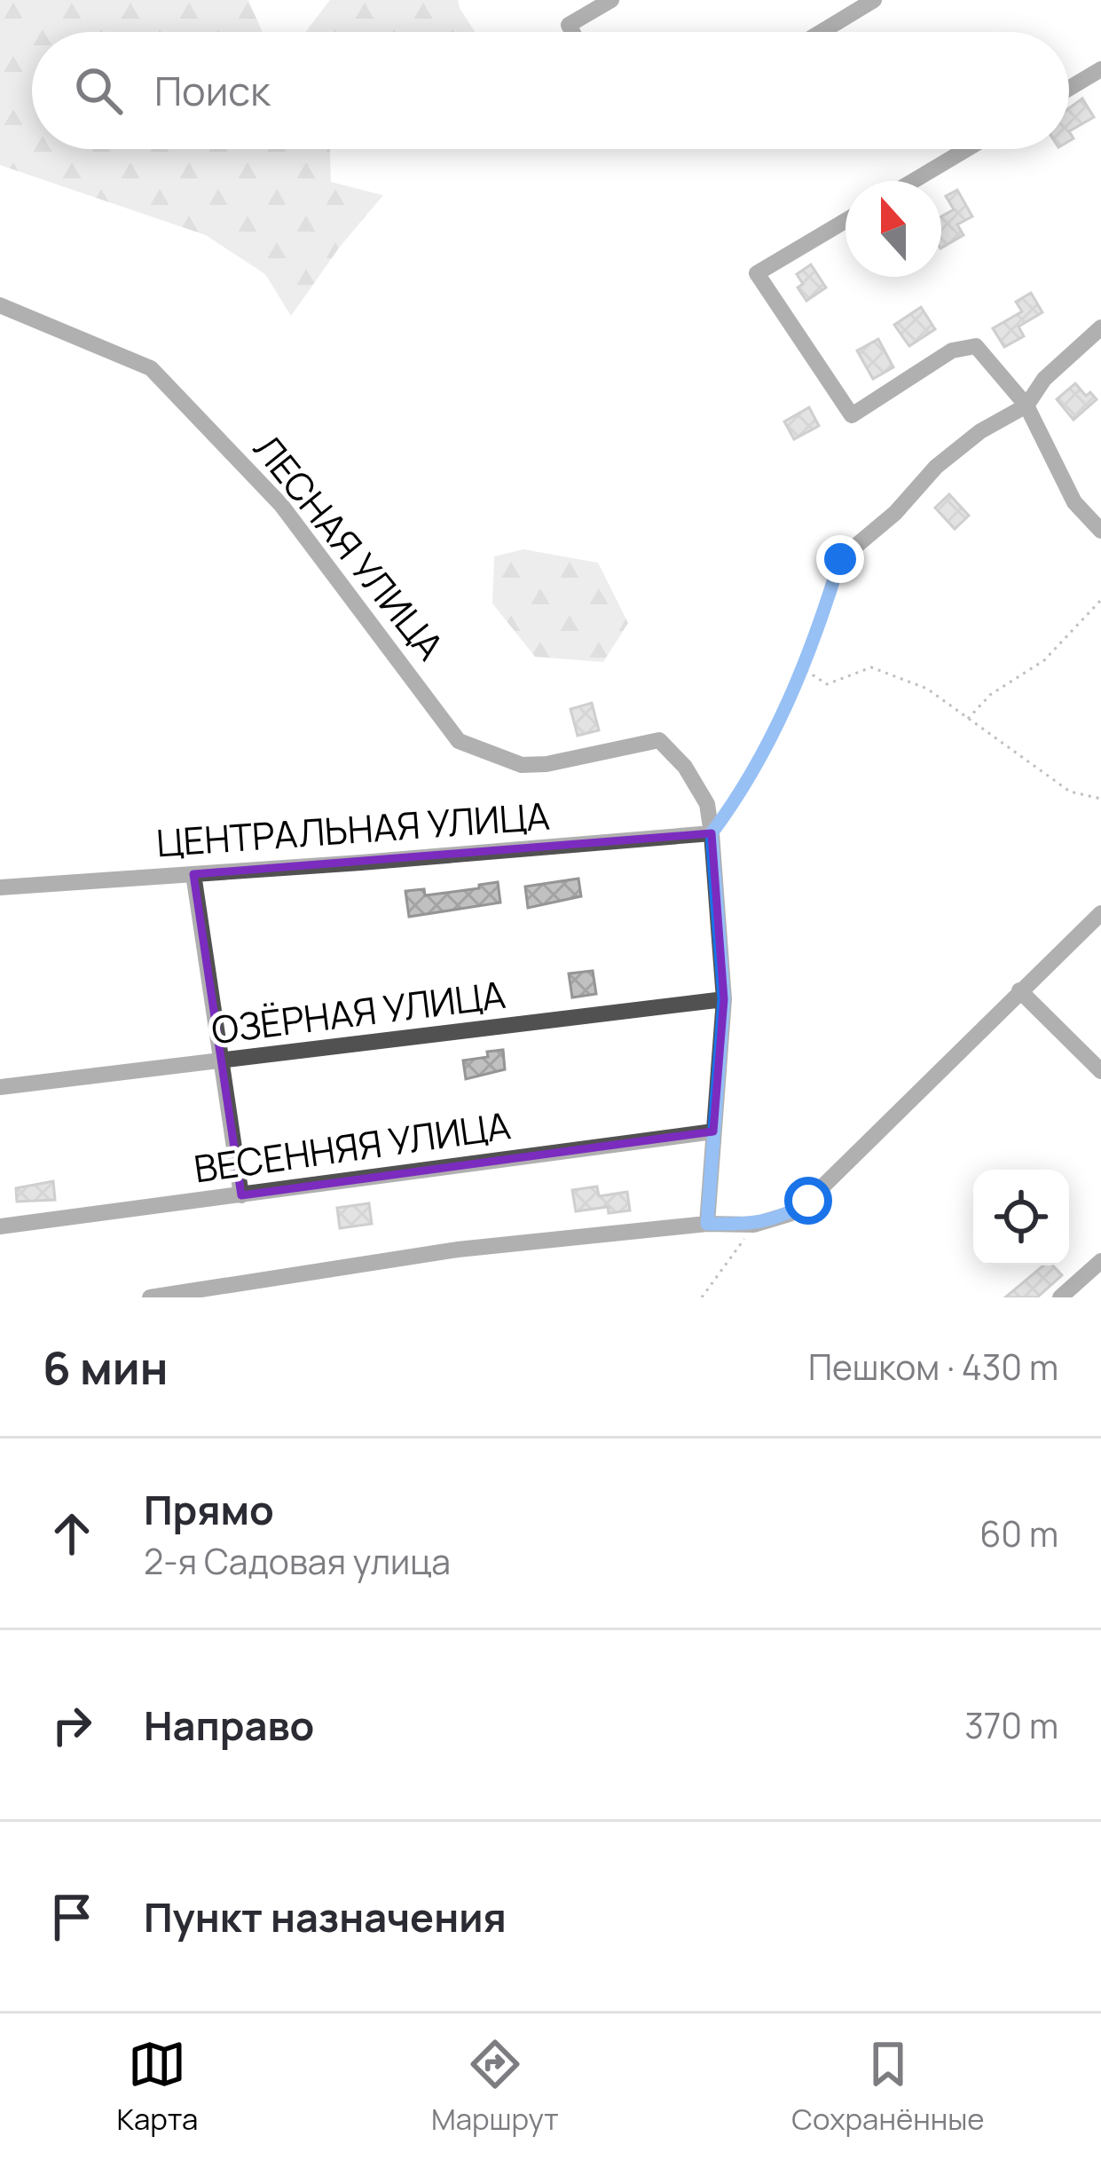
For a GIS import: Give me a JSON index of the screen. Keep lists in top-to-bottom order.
{
  "streets": {
    "street": [
      "ЛЕСНАЯ УЛИЦА",
      "ЦЕНТРАЛЬНАЯ УЛИЦА",
      "ОЗЁРНАЯ УЛИЦА",
      "ВЕСЕННЯЯ УЛИЦА"
    ]
  },
  "crossings": [
    ["ЛЕСНАЯ УЛИЦА", "ЦЕНТРАЛЬНАЯ УЛИЦА"]
  ],
  "north": "top",
  "page": {
    "search": "Поиск",
    "heading": ["6 мин", "Пешком · 430 m"],
    "list": [
      ["Прямо", "2-я Садовая улица", "60 m"],
      ["Направо", "370 m"],
      "Пункт назначения"
    ],
    "nav": ["Карта", "Маршрут", "Сохранённые"]
  }
}
